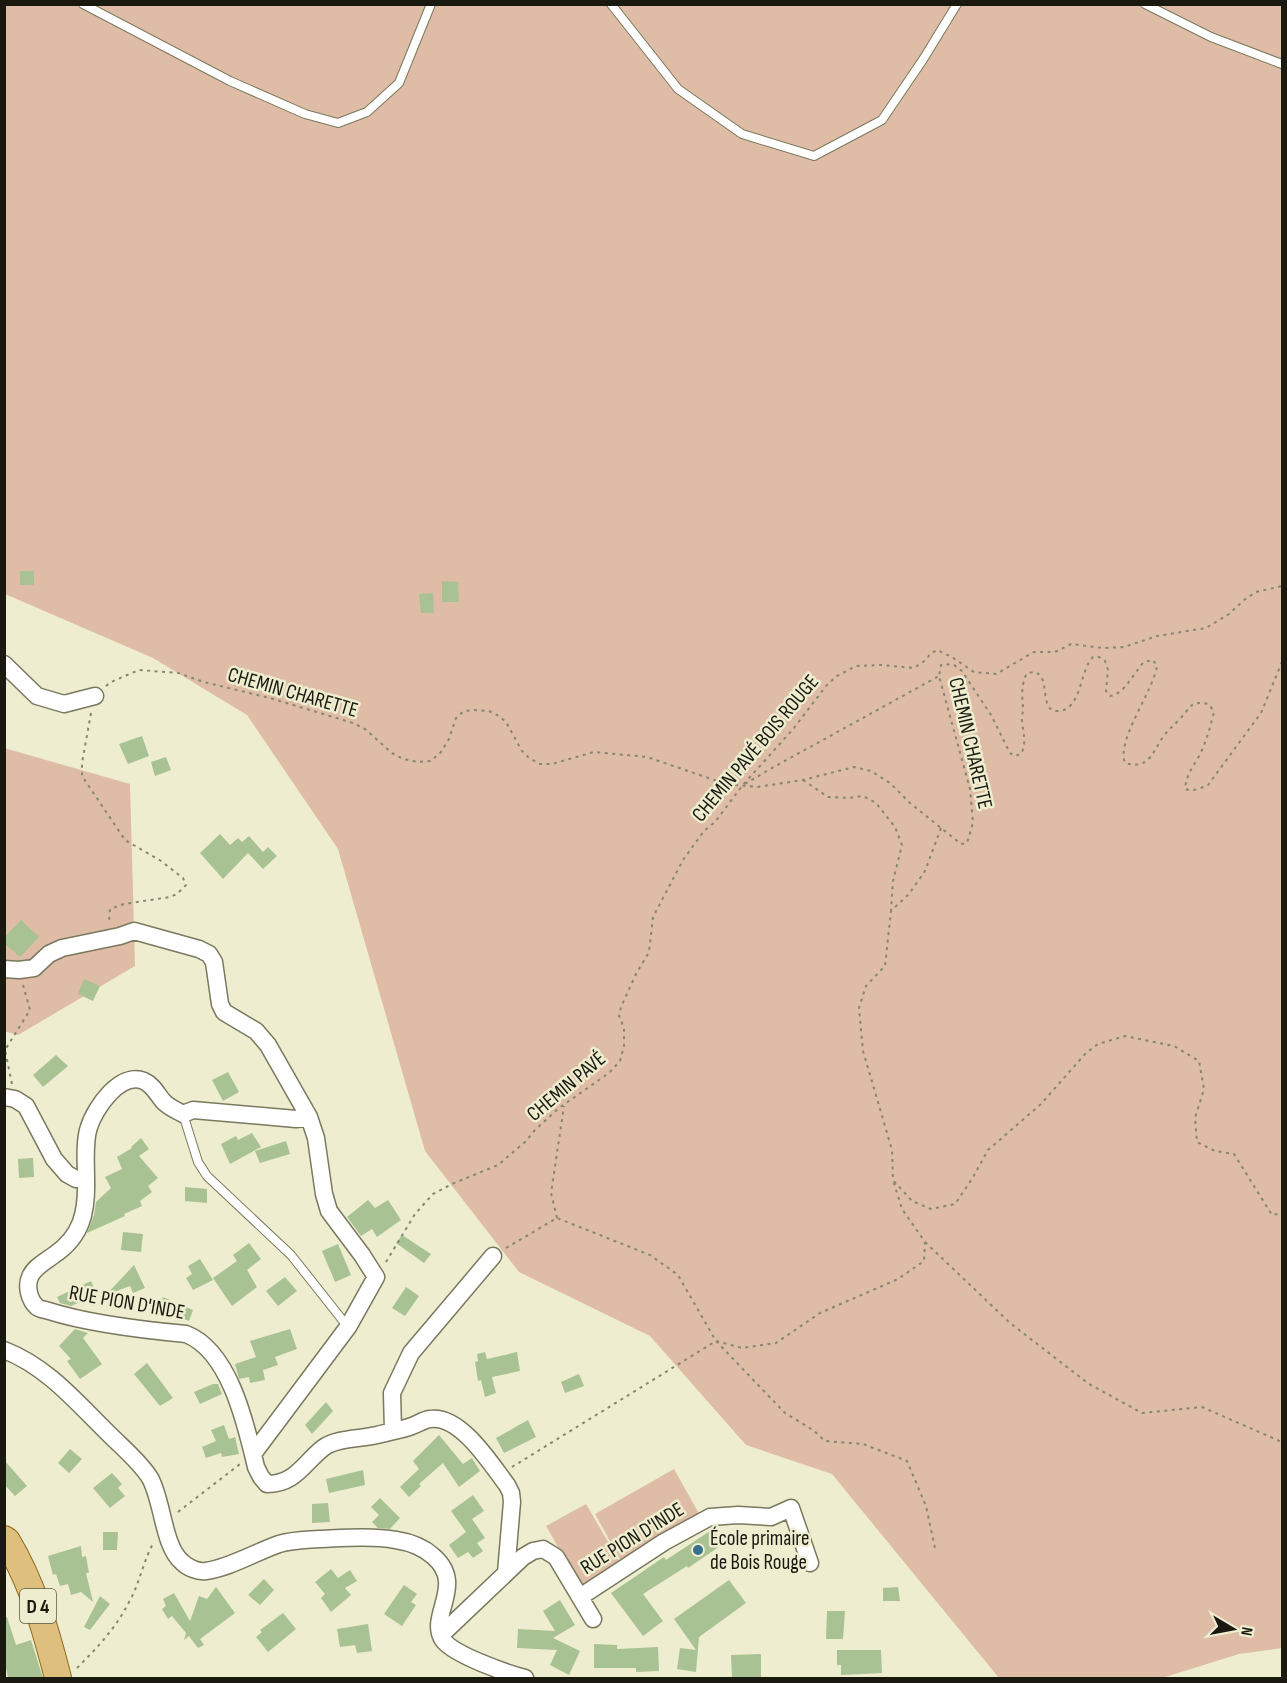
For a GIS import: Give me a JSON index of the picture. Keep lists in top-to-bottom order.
{
  "streets": {
    "main road": ["D 4"],
    "street": ["RUE PION D'INDE"],
    "path": ["CHEMIN CHARETTE", "CHEMIN PAVÉ BOIS ROUGE", "CHEMIN PAVÉ"]
  },
  "crossings": [
    ["CHEMIN CHARETTE", "CHEMIN PAVÉ BOIS ROUGE"],
    ["CHEMIN PAVÉ BOIS ROUGE", "CHEMIN PAVÉ"]
  ],
  "places": ["École primaire de Bois Rouge"],
  "north": "right"
}
